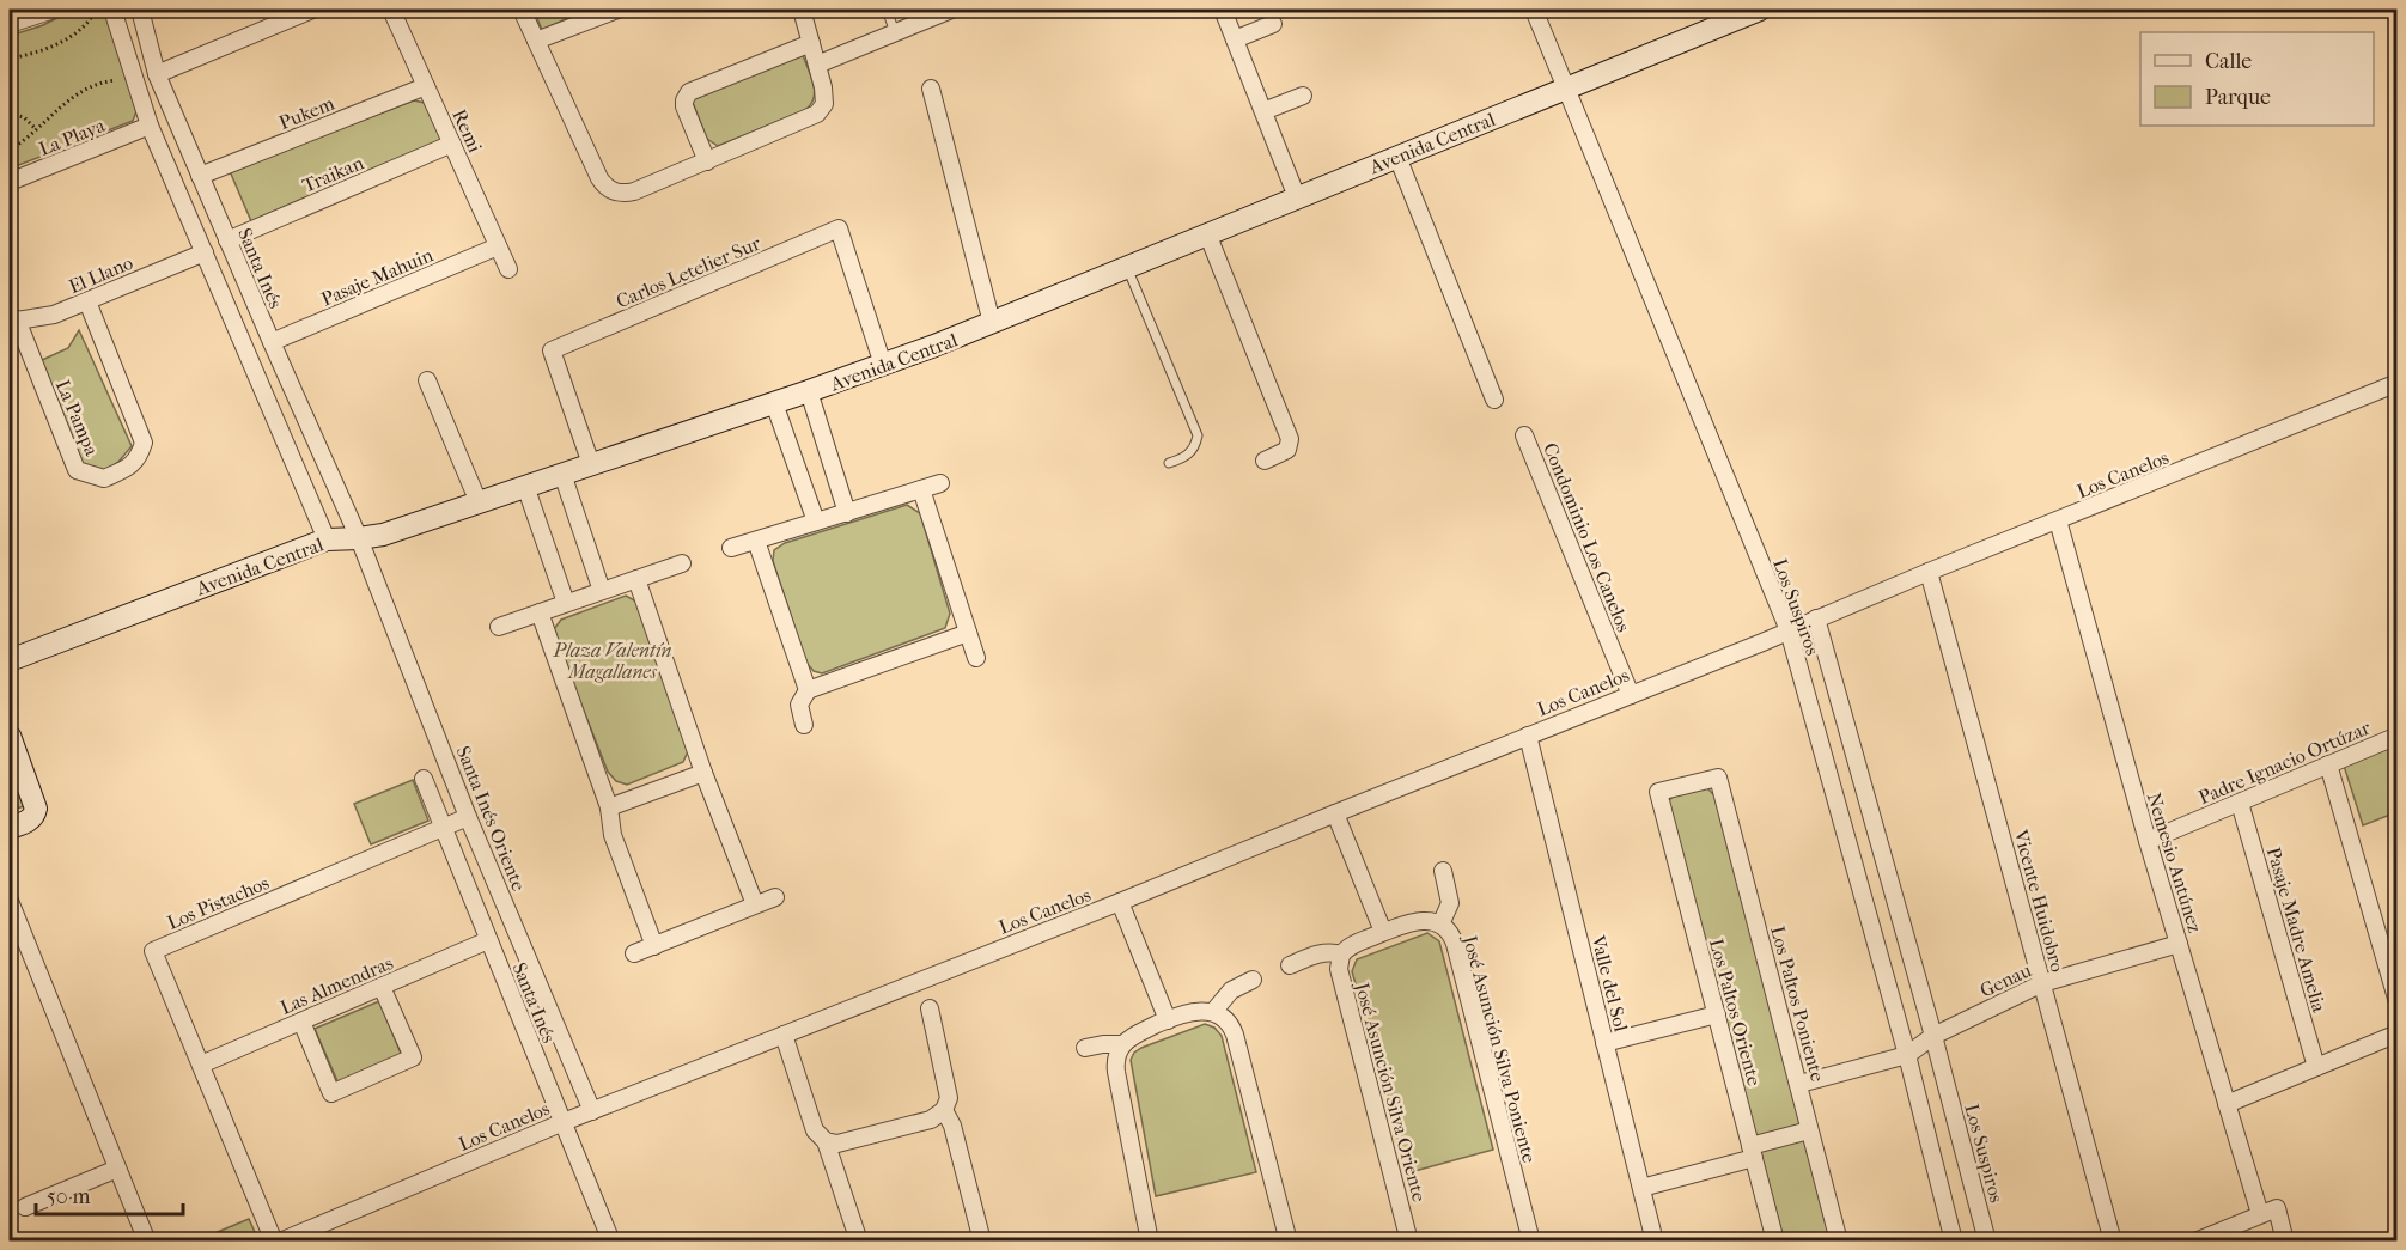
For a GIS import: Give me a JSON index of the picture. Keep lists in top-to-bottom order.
{
  "streets": {
    "street": [
      "Pukem",
      "Remi",
      "La Playa",
      "Avenida Central",
      "Traikan",
      "Santa Inés",
      "Carlos Letelier Sur",
      "El Llano",
      "Pasaje Mahuin",
      "La Pampa",
      "Los Canelos",
      "Condominio Los Canelos",
      "Los Suspiros",
      "Padre Ignacio Ortúzar",
      "Santa Inés Oriente",
      "Nemesio Antúnez",
      "Vicente Huidobro",
      "Los Pistachos",
      "Pasaje Madre Amelia",
      "Genau",
      "Valle del Sol",
      "Las Almendras",
      "Los Paltos Poniente",
      "Los Paltos Oriente",
      "José Asunción Silva Poniente",
      "José Asunción Silva Oriente"
    ]
  },
  "crossings": [
    ["Pukem", "Remi"],
    ["Pukem", "Santa Inés"],
    ["Remi", "Traikan"],
    ["Remi", "Pasaje Mahuin"],
    ["Avenida Central", "Santa Inés"],
    ["Avenida Central", "Carlos Letelier Sur"],
    ["Avenida Central", "Los Suspiros"],
    ["Avenida Central", "Santa Inés Oriente"],
    ["Traikan", "Santa Inés"],
    ["Santa Inés", "Pasaje Mahuin"],
    ["Santa Inés", "Los Canelos"],
    ["Santa Inés", "Santa Inés Oriente"],
    ["Santa Inés", "Los Pistachos"],
    ["Santa Inés", "Las Almendras"],
    ["El Llano", "La Pampa"],
    ["Los Canelos", "Condominio Los Canelos"],
    ["Los Canelos", "Los Suspiros"],
    ["Los Canelos", "Santa Inés Oriente"],
    ["Los Canelos", "Nemesio Antúnez"],
    ["Los Canelos", "Vicente Huidobro"],
    ["Los Canelos", "Valle del Sol"],
    ["Los Suspiros", "Genau"],
    ["Padre Ignacio Ortúzar", "Nemesio Antúnez"],
    ["Padre Ignacio Ortúzar", "Pasaje Madre Amelia"],
    ["Santa Inés Oriente", "Los Pistachos"],
    ["Nemesio Antúnez", "Genau"],
    ["Vicente Huidobro", "Genau"],
    ["Los Pistachos", "Las Almendras"],
    ["Los Paltos Poniente", "Los Paltos Oriente"]
  ],
  "parks": ["Plaza Valentín Magallanes"],
  "legend": ["Calle", "Parque"],
  "scale_bar": "50 m"
}
